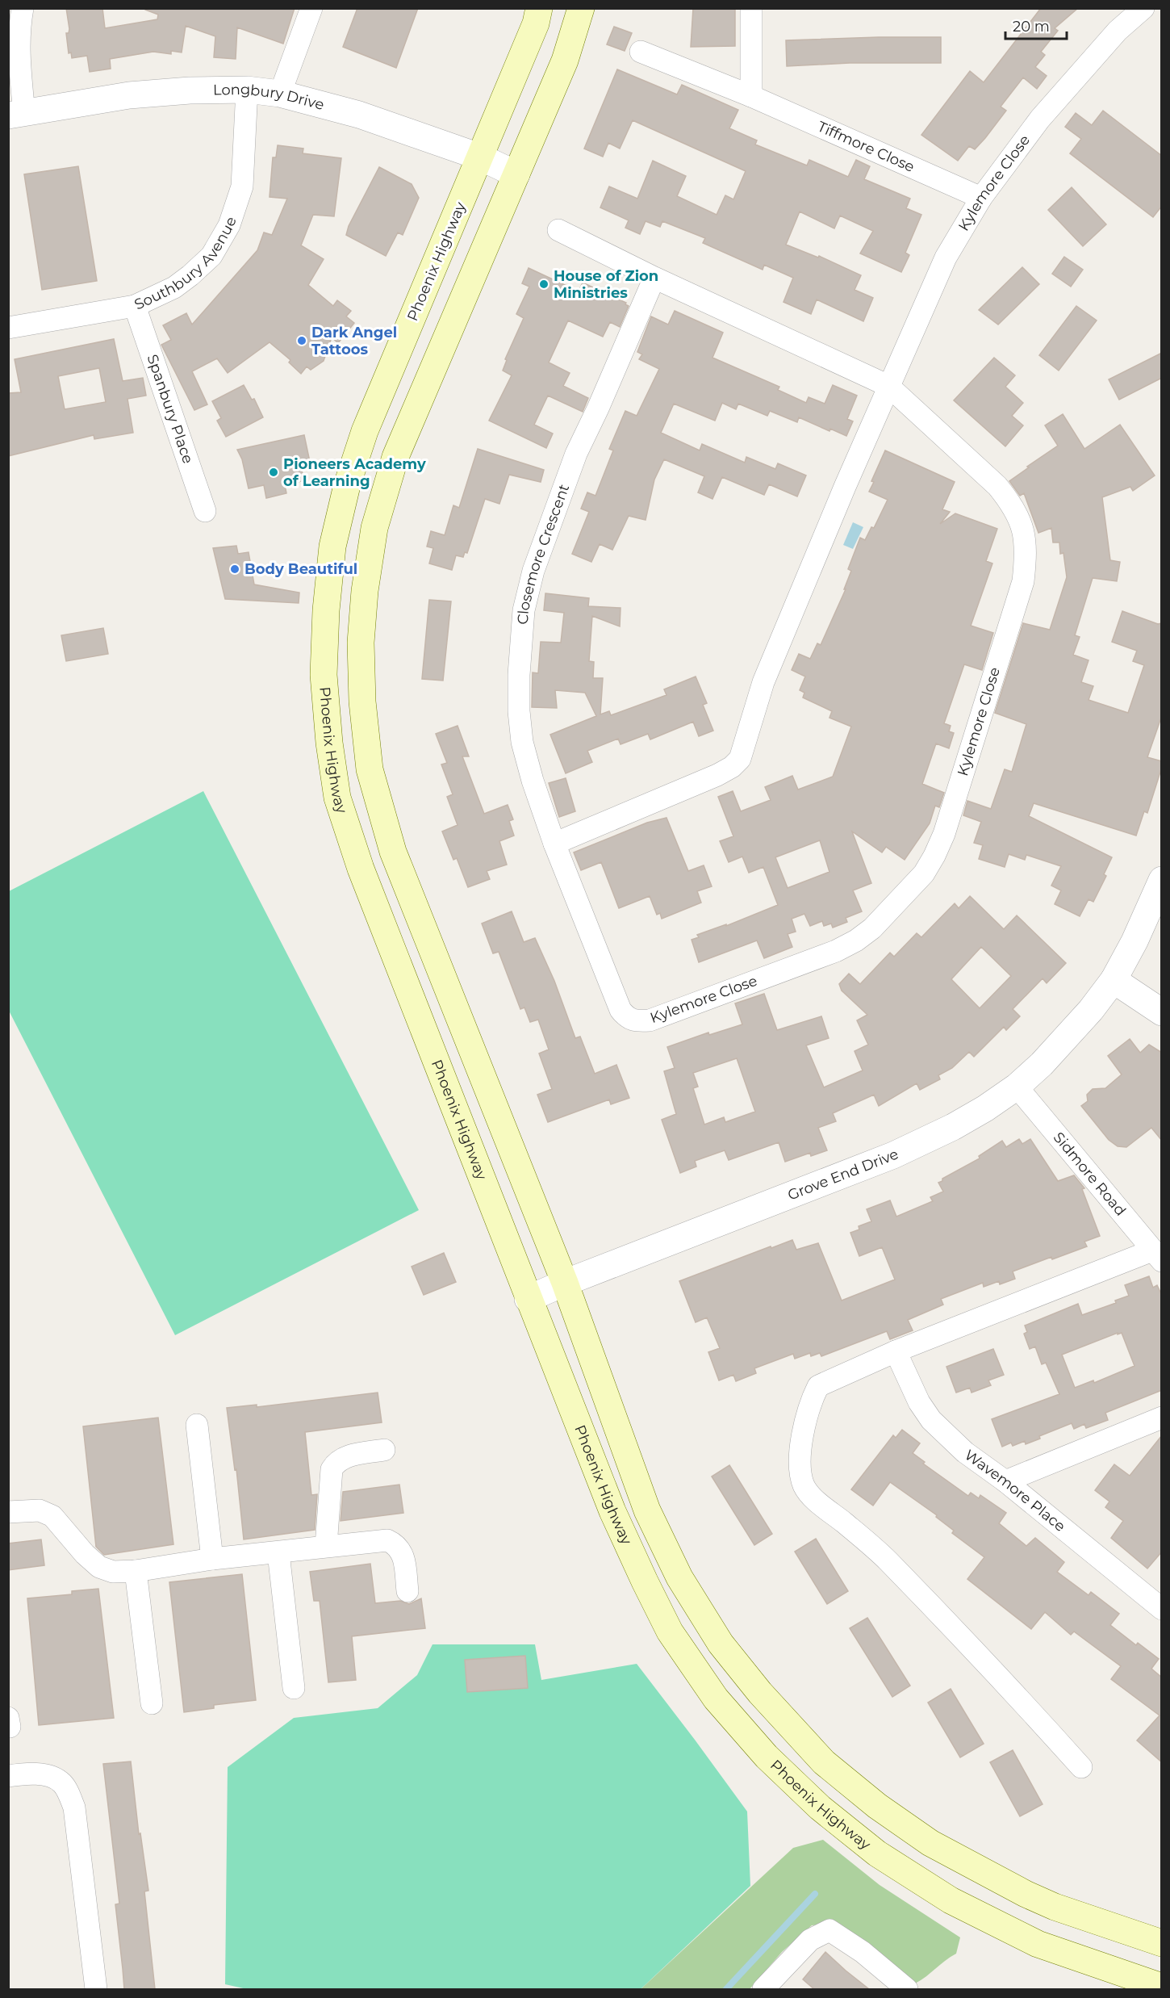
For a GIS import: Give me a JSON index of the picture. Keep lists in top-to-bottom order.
{
  "streets": {
    "main road": ["Phoenix Highway"],
    "street": [
      "Longbury Drive",
      "Tiffmore Close",
      "Kylemore Close",
      "Southbury Avenue",
      "Spanbury Place",
      "Closemore Crescent",
      "Grove End Drive",
      "Sidmore Road",
      "Wavemore Place"
    ]
  },
  "crossings": [
    ["Longbury Drive", "Southbury Avenue"],
    ["Longbury Drive", "Phoenix Highway"],
    ["Tiffmore Close", "Kylemore Close"],
    ["Kylemore Close", "Closemore Crescent"],
    ["Southbury Avenue", "Spanbury Place"],
    ["Phoenix Highway", "Grove End Drive"],
    ["Grove End Drive", "Sidmore Road"]
  ],
  "places": [
    "House of Zion Ministries",
    "Dark Angel Tattoos",
    "Pioneers Academy of Learning",
    "Body Beautiful"
  ],
  "scale_bar": "20 m"
}
